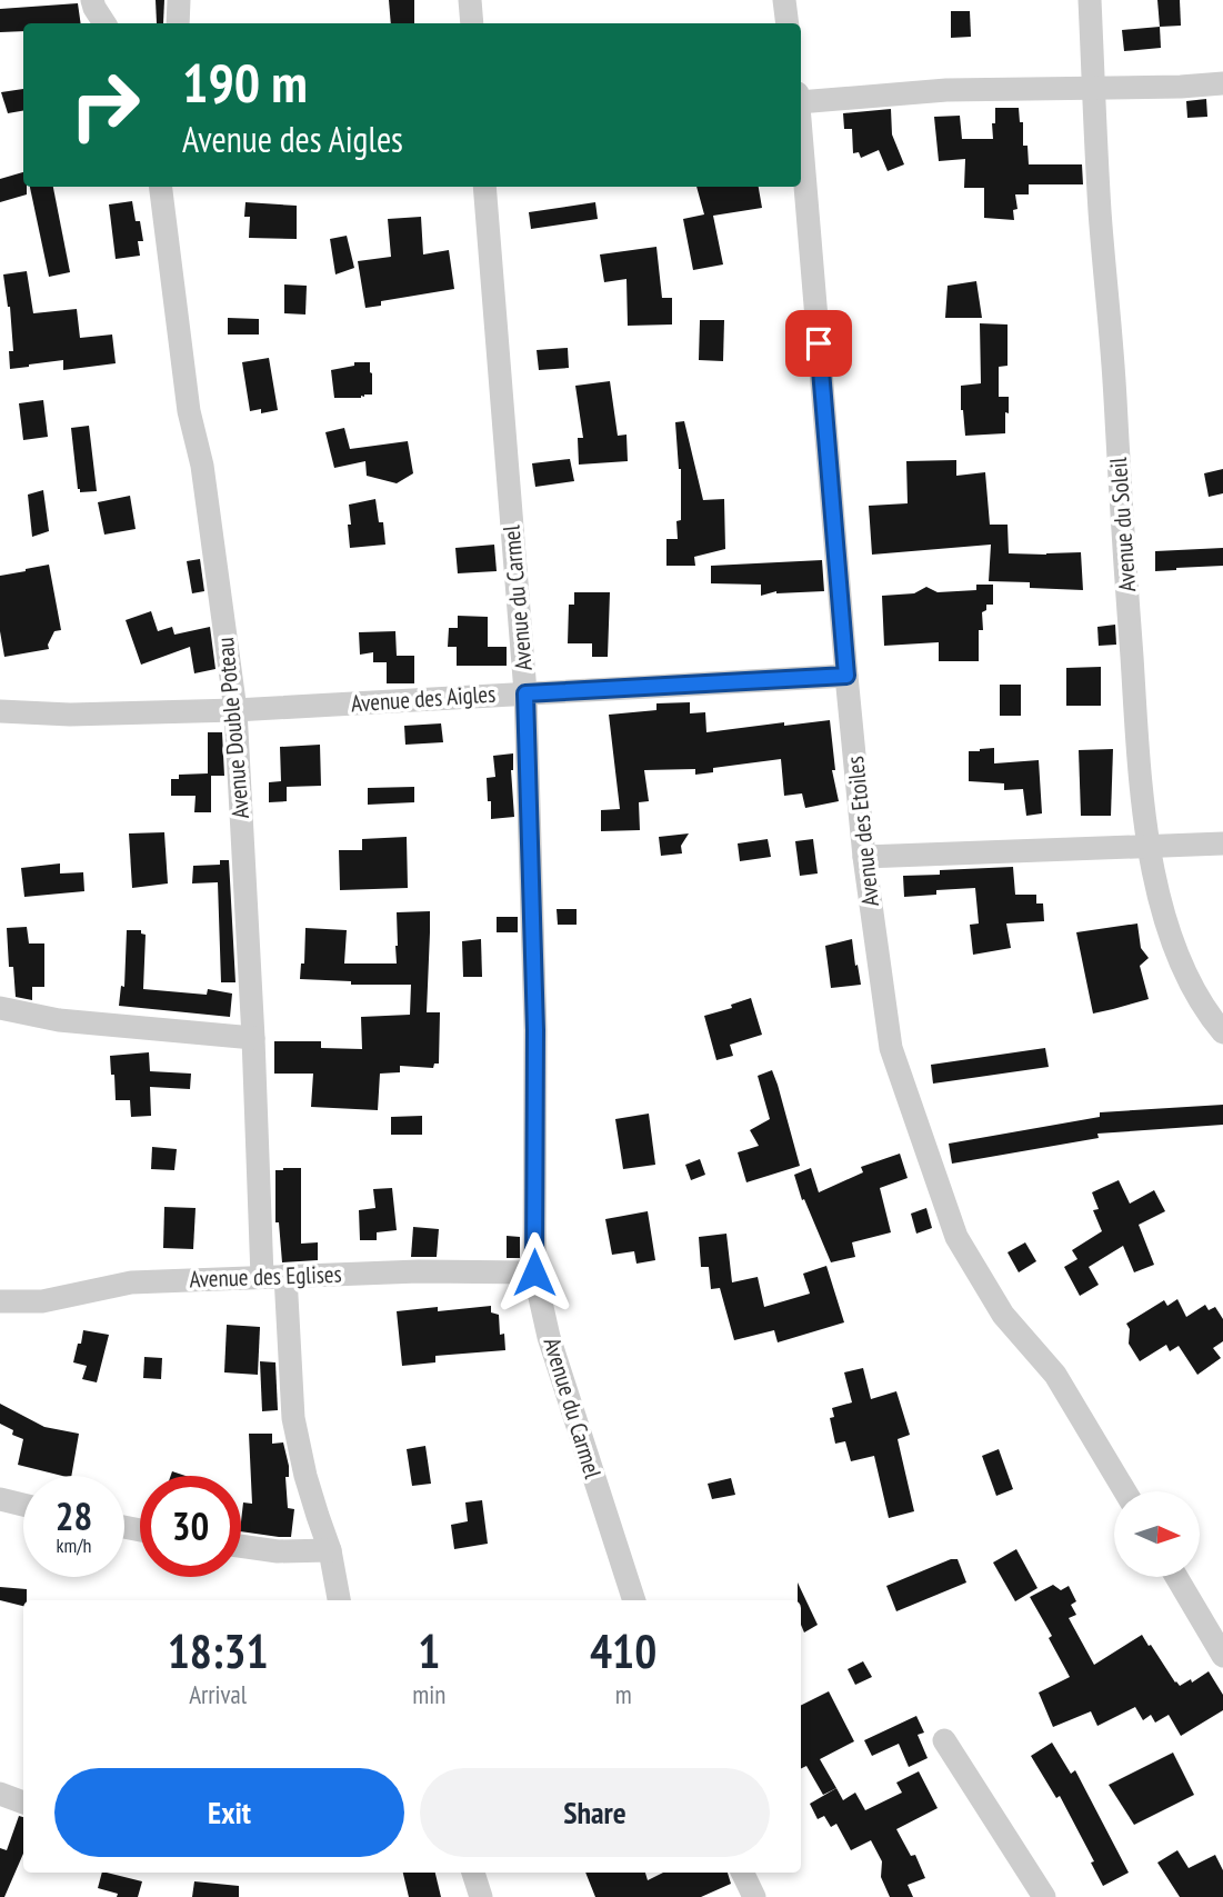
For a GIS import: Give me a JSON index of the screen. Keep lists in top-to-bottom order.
{
  "streets": {
    "street": [
      "Avenue du Soleil",
      "Avenue du Carmel",
      "Avenue des Aigles",
      "Avenue Double Poteau",
      "Avenue des Etoiles",
      "Avenue des Eglises"
    ]
  },
  "crossings": [
    ["Avenue du Carmel", "Avenue des Aigles"],
    ["Avenue du Carmel", "Avenue des Eglises"],
    ["Avenue des Aigles", "Avenue Double Poteau"],
    ["Avenue des Aigles", "Avenue des Etoiles"],
    ["Avenue Double Poteau", "Avenue des Eglises"]
  ],
  "north": "right",
  "page": {
    "turn": ["190 m", "Avenue des Aigles"],
    "speed": "28 km/h",
    "limit": "30",
    "eta": [
      "18:31",
      "Arrival",
      "1",
      "min",
      "410",
      "m"
    ],
    "buttons": ["Exit", "Share"]
  }
}
